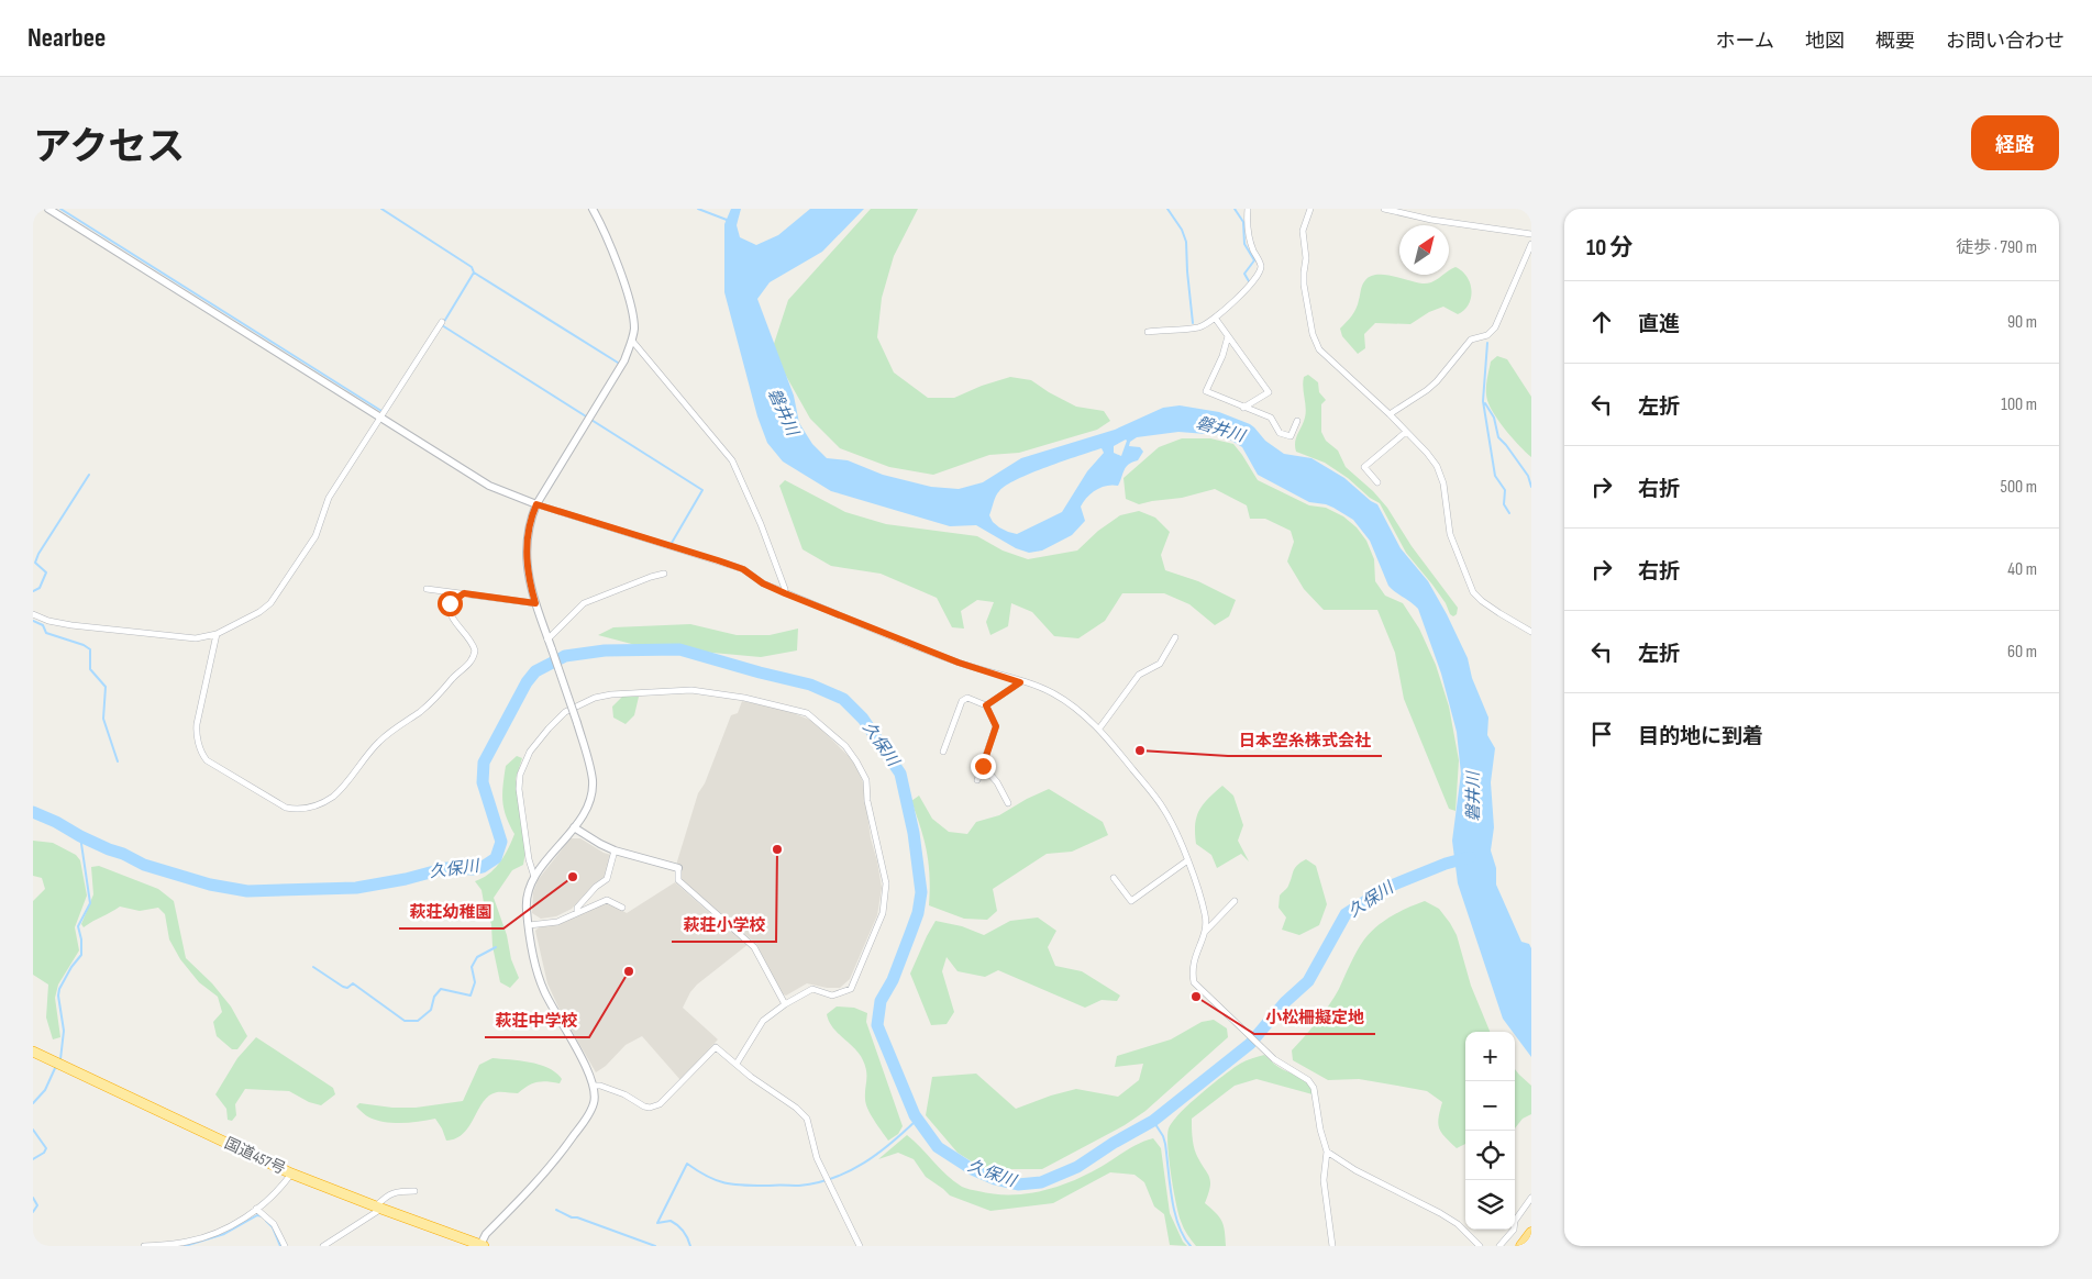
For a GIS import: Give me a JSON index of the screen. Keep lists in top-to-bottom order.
{
  "streets": {
    "highway": ["国道457号"]
  },
  "water": ["磐井川", "久保川"],
  "places": [
    "日本空糸株式会社",
    "萩荘小学校",
    "萩荘幼稚園",
    "萩荘中学校",
    "小松柵擬定地"
  ],
  "north": "top right",
  "page": {
    "header": "Nearbee",
    "nav": [
      "ホーム",
      "地図",
      "概要",
      "お問い合わせ"
    ],
    "title": "アクセス",
    "buttons": "経路",
    "heading": ["10 分", "徒歩 · 790 m"],
    "list": [
      ["直進", "90 m"],
      ["左折", "100 m"],
      ["右折", "500 m"],
      ["右折", "40 m"],
      ["左折", "60 m"],
      "目的地に到着"
    ],
    "map_buttons": ["+", "−"]
  }
}
